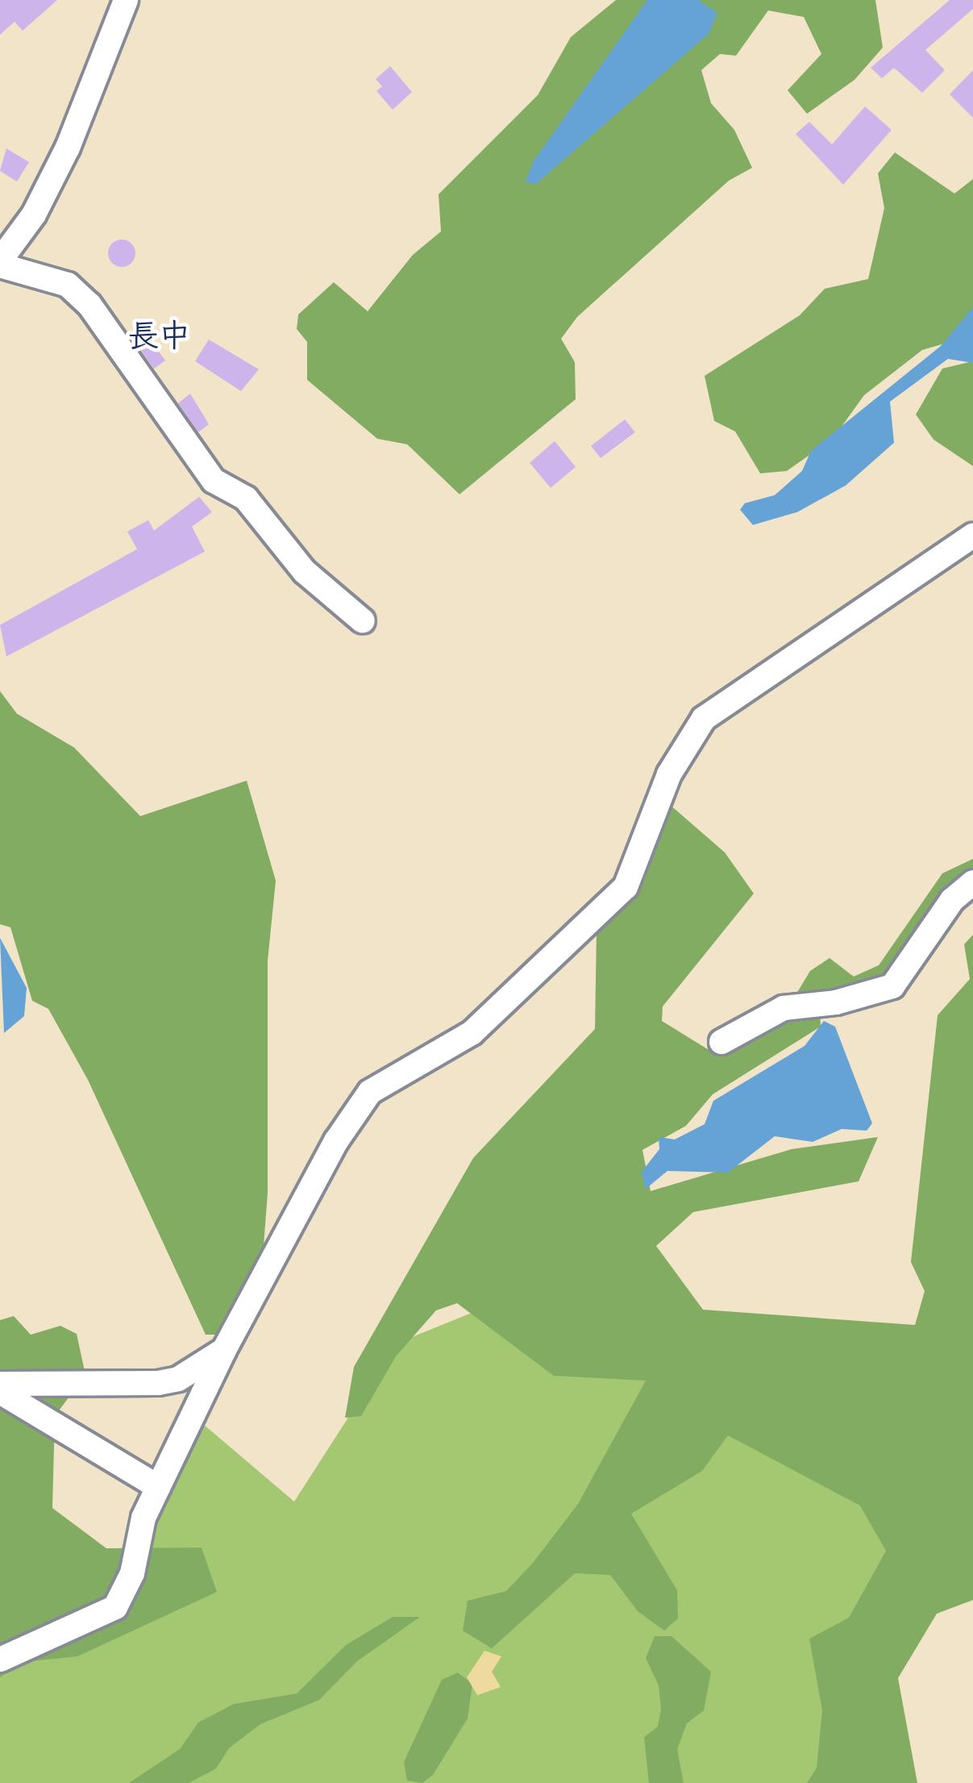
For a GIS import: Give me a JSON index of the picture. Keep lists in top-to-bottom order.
{
  "districts": ["長中"]
}
